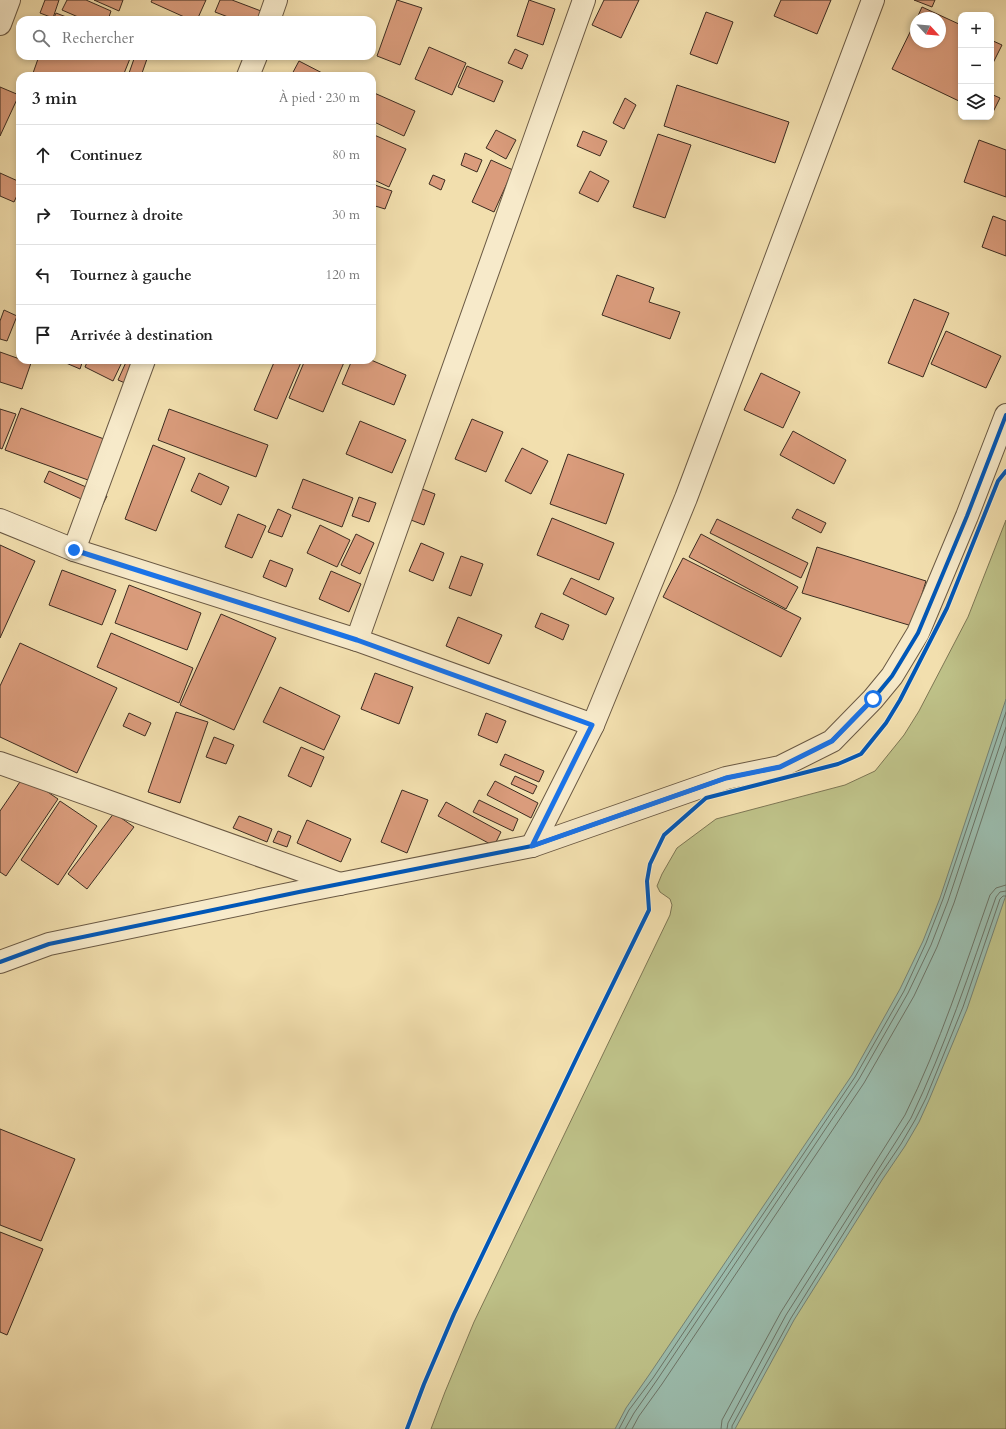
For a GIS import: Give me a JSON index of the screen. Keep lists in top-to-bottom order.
{
  "north": "bottom right",
  "page": {
    "map_buttons": ["+", "−"],
    "search": "Rechercher",
    "heading": ["3 min", "À pied · 230 m"],
    "list": [
      ["Continuez", "80 m"],
      ["Tournez à droite", "30 m"],
      ["Tournez à gauche", "120 m"],
      "Arrivée à destination"
    ]
  }
}
